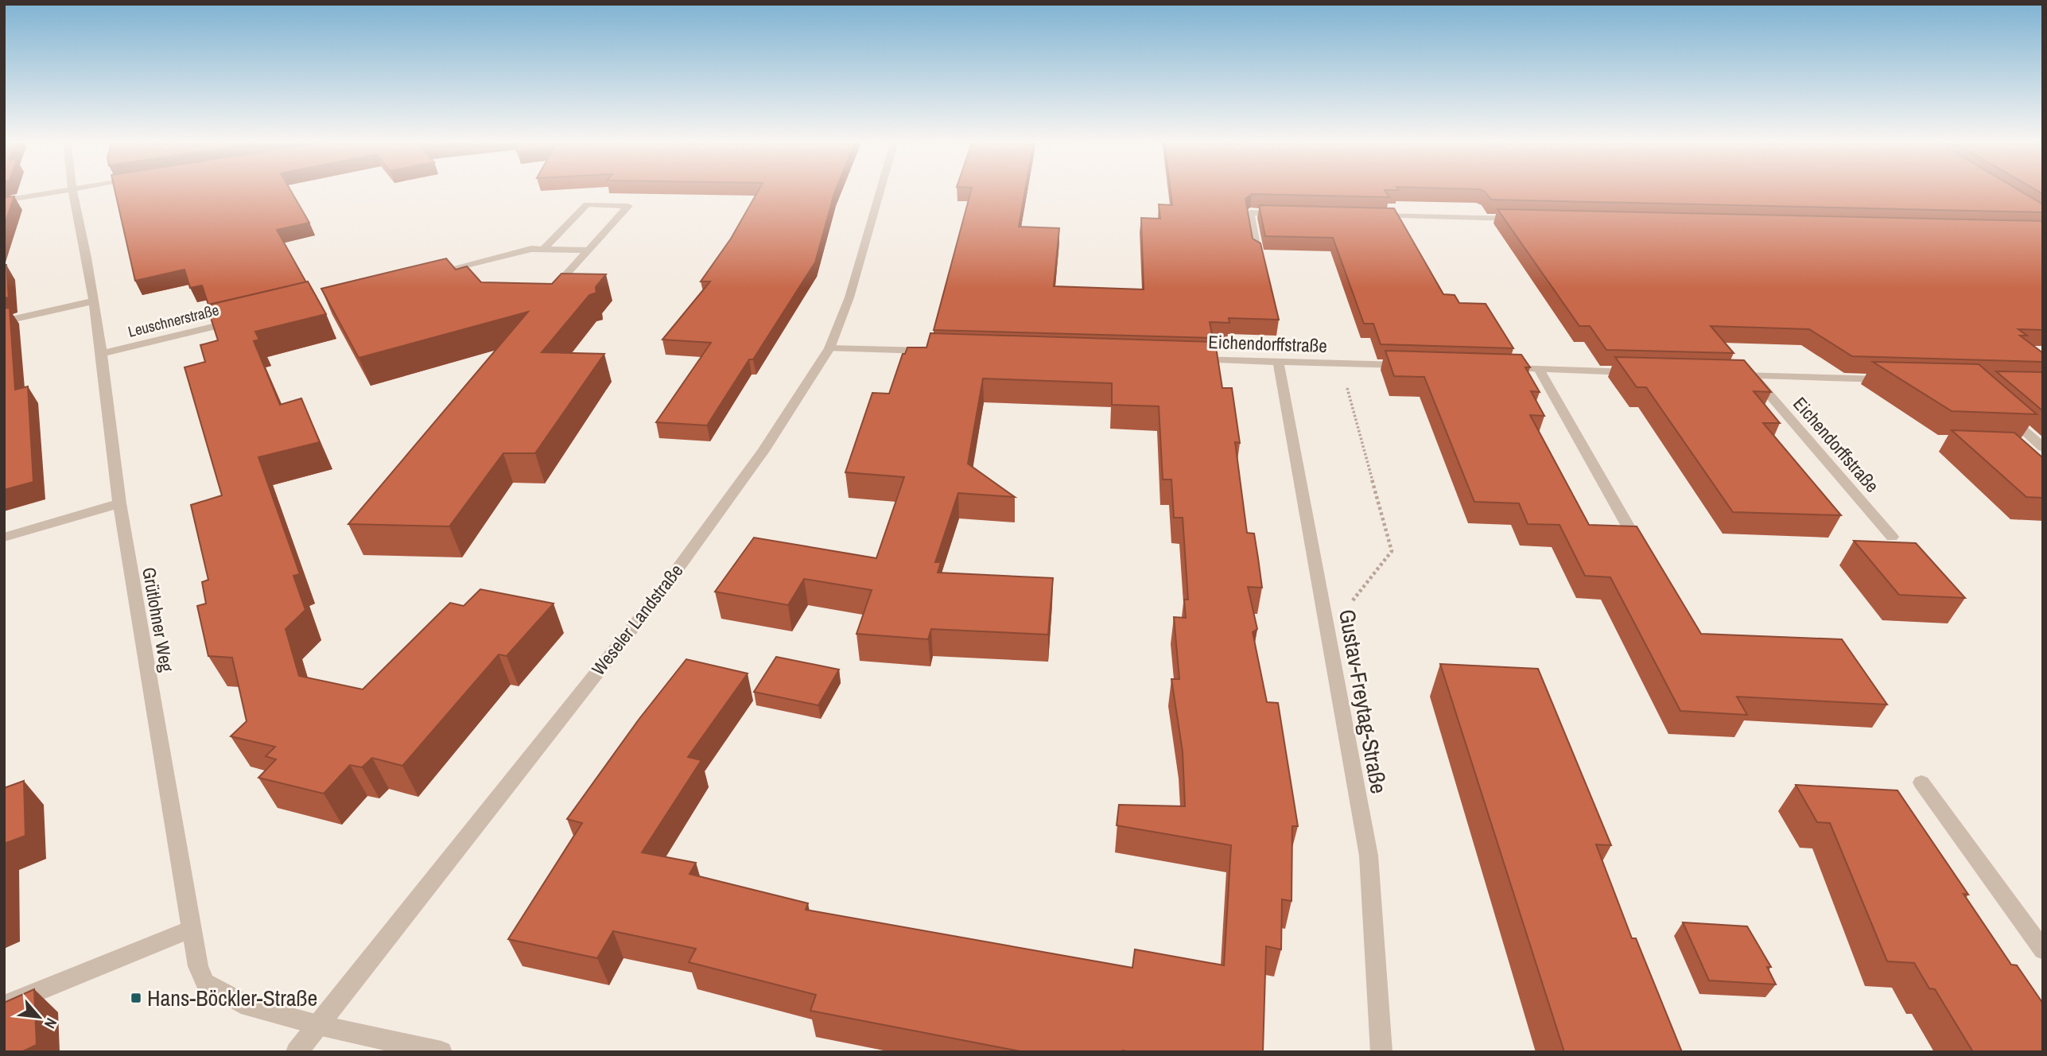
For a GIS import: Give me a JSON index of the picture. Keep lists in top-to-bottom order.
{
  "streets": {
    "street": [
      "Leuschnerstraße",
      "Eichendorffstraße",
      "Grütlohner Weg",
      "Weseler Landstraße",
      "Gustav-Freytag-Straße"
    ]
  },
  "crossings": [
    ["Leuschnerstraße", "Grütlohner Weg"],
    ["Eichendorffstraße", "Gustav-Freytag-Straße"],
    ["Grütlohner Weg", "Weseler Landstraße"]
  ],
  "places": {
    "transit": ["Hans-Böckler-Straße"]
  },
  "north": "bottom right"
}
